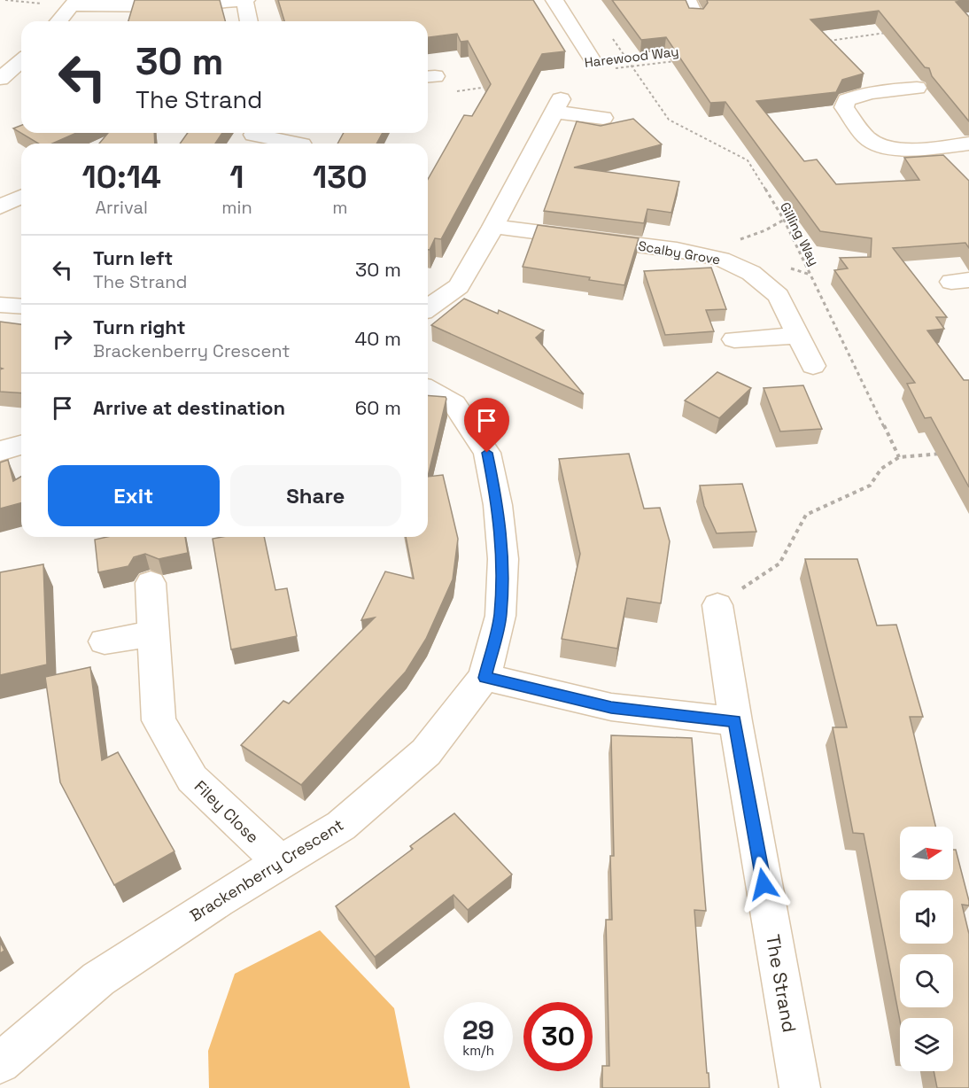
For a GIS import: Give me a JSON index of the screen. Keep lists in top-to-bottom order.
{
  "streets": {
    "street": [
      "Scalby Grove",
      "Filey Close",
      "Brackenberry Crescent",
      "The Strand"
    ],
    "path": ["Harewood Way", "Gilling Way"]
  },
  "crossings": [
    ["Harewood Way", "Gilling Way"],
    ["Filey Close", "Brackenberry Crescent"]
  ],
  "north": "right",
  "page": {
    "turn": ["30 m", "The Strand"],
    "eta": [
      "10:14",
      "Arrival",
      "1",
      "min",
      "130",
      "m"
    ],
    "list": [
      {
        "name": "Turn left",
        "note": "The Strand",
        "value": "30 m"
      },
      {
        "name": "Turn right",
        "note": "Brackenberry Crescent",
        "value": "40 m"
      },
      {
        "name": "Arrive at destination",
        "value": "60 m"
      }
    ],
    "buttons": ["Exit", "Share"],
    "speed": "29 km/h",
    "limit": "30"
  }
}
